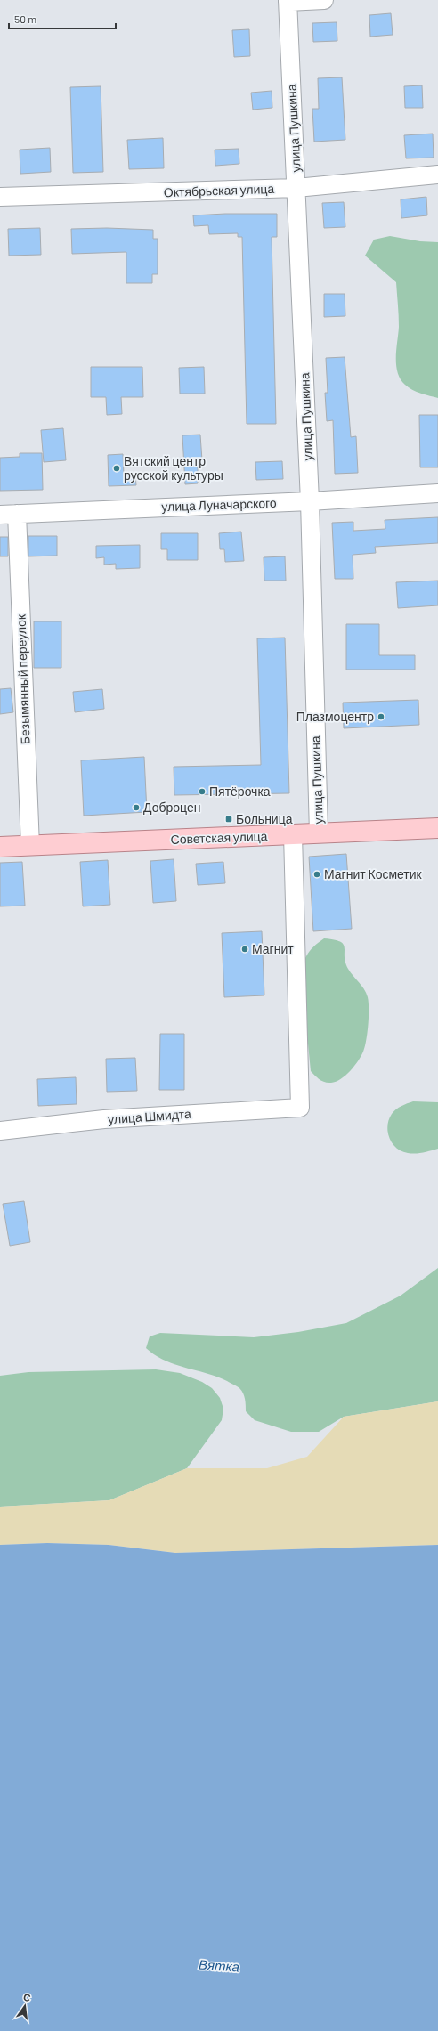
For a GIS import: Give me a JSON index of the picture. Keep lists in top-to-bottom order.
{
  "streets": {
    "main road": ["Советская улица"],
    "street": [
      "улица Пушкина",
      "Октябрьская улица",
      "улица Луначарского",
      "Безымянный переулок",
      "улица Шмидта"
    ]
  },
  "crossings": [
    ["улица Пушкина", "Октябрьская улица"],
    ["улица Пушкина", "улица Луначарского"],
    ["улица Пушкина", "Советская улица"],
    ["улица Луначарского", "Безымянный переулок"],
    ["Безымянный переулок", "Советская улица"],
    ["Советская улица", "улица Шмидта"]
  ],
  "water": ["Вятка"],
  "places": {
    "other": [
      "Вятский центр русской культуры",
      "Плазмоцентр",
      "Пятёрочка",
      "Доброцен",
      "Магнит Косметик",
      "Магнит"
    ],
    "transit": ["Больница"]
  },
  "scale_bar": "50 m",
  "north": "top"
}
